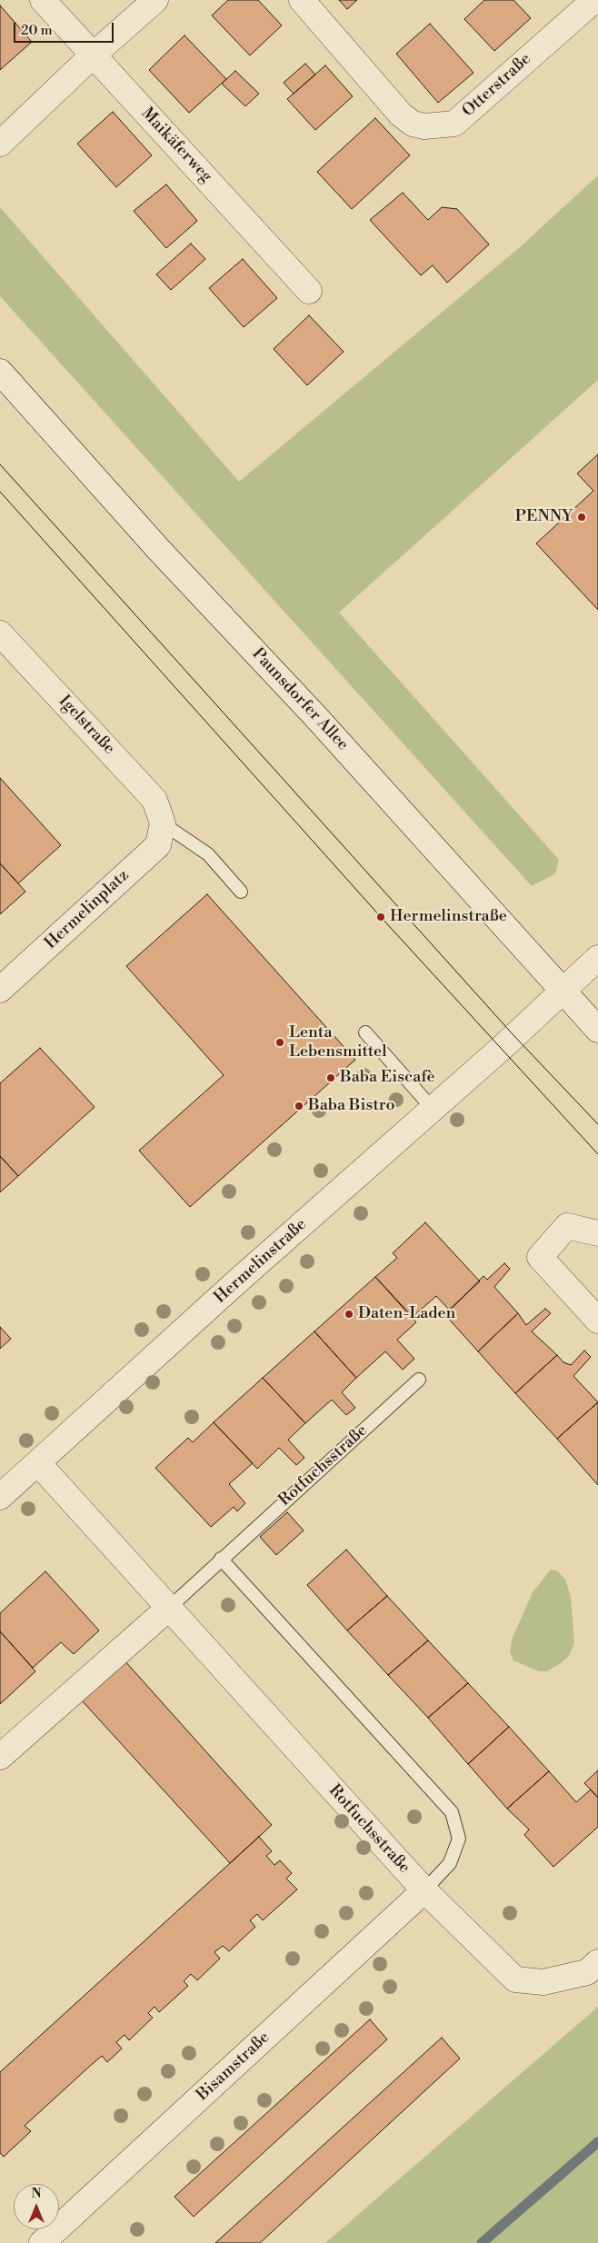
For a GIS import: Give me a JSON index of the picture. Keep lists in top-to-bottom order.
{
  "streets": {
    "street": [
      "Otterstraße",
      "Maikäferweg",
      "Paunsdorfer Allee",
      "Igelstraße",
      "Hermelinplatz",
      "Hermelinstraße",
      "Rotfuchsstraße",
      "Bisamstraße"
    ]
  },
  "crossings": [
    ["Paunsdorfer Allee", "Hermelinstraße"],
    ["Igelstraße", "Hermelinplatz"],
    ["Hermelinstraße", "Rotfuchsstraße"],
    ["Rotfuchsstraße", "Bisamstraße"]
  ],
  "places": [
    "PENNY",
    "Hermelinstraße",
    "Lenta Lebensmittel",
    "Baba Eiscafè",
    "Baba Bistro",
    "Daten-Laden"
  ],
  "scale_bar": "20 m",
  "north": "top"
}
